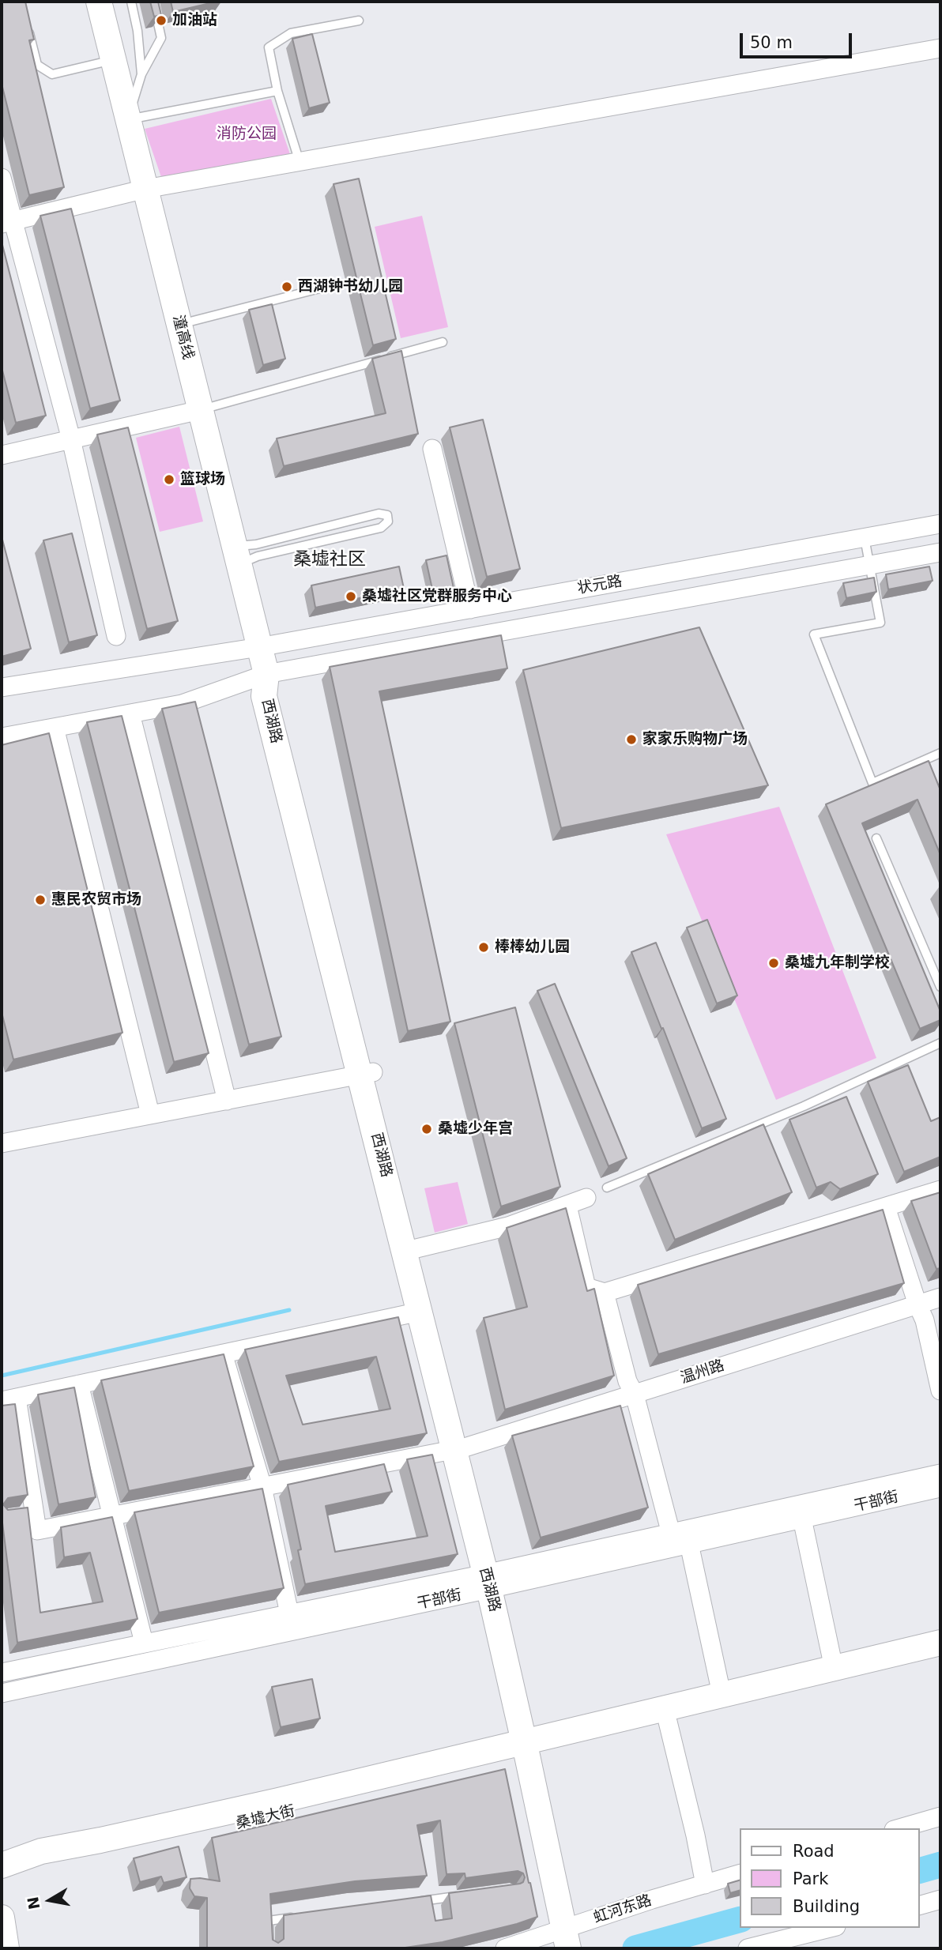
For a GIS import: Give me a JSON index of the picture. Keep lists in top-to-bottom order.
{
  "streets": {
    "main road": ["潼高线", "西湖路", "桑墟大街"],
    "street": [
      "状元路",
      "温州路",
      "干部街",
      "虹河东路"
    ]
  },
  "crossings": [
    ["潼高线", "状元路"],
    ["潼高线", "西湖路"],
    ["状元路", "西湖路"],
    ["西湖路", "温州路"],
    ["西湖路", "干部街"],
    ["西湖路", "桑墟大街"],
    ["西湖路", "虹河东路"]
  ],
  "districts": ["桑墟社区"],
  "parks": ["消防公园"],
  "places": [
    "加油站",
    "西湖钟书幼儿园",
    "篮球场",
    "桑墟社区党群服务中心",
    "家家乐购物广场",
    "惠民农贸市场",
    "棒棒幼儿园",
    "桑墟九年制学校",
    "桑墟少年宫"
  ],
  "legend": ["Road", "Park", "Building"],
  "scale_bar": "50 m",
  "north": "left"
}
